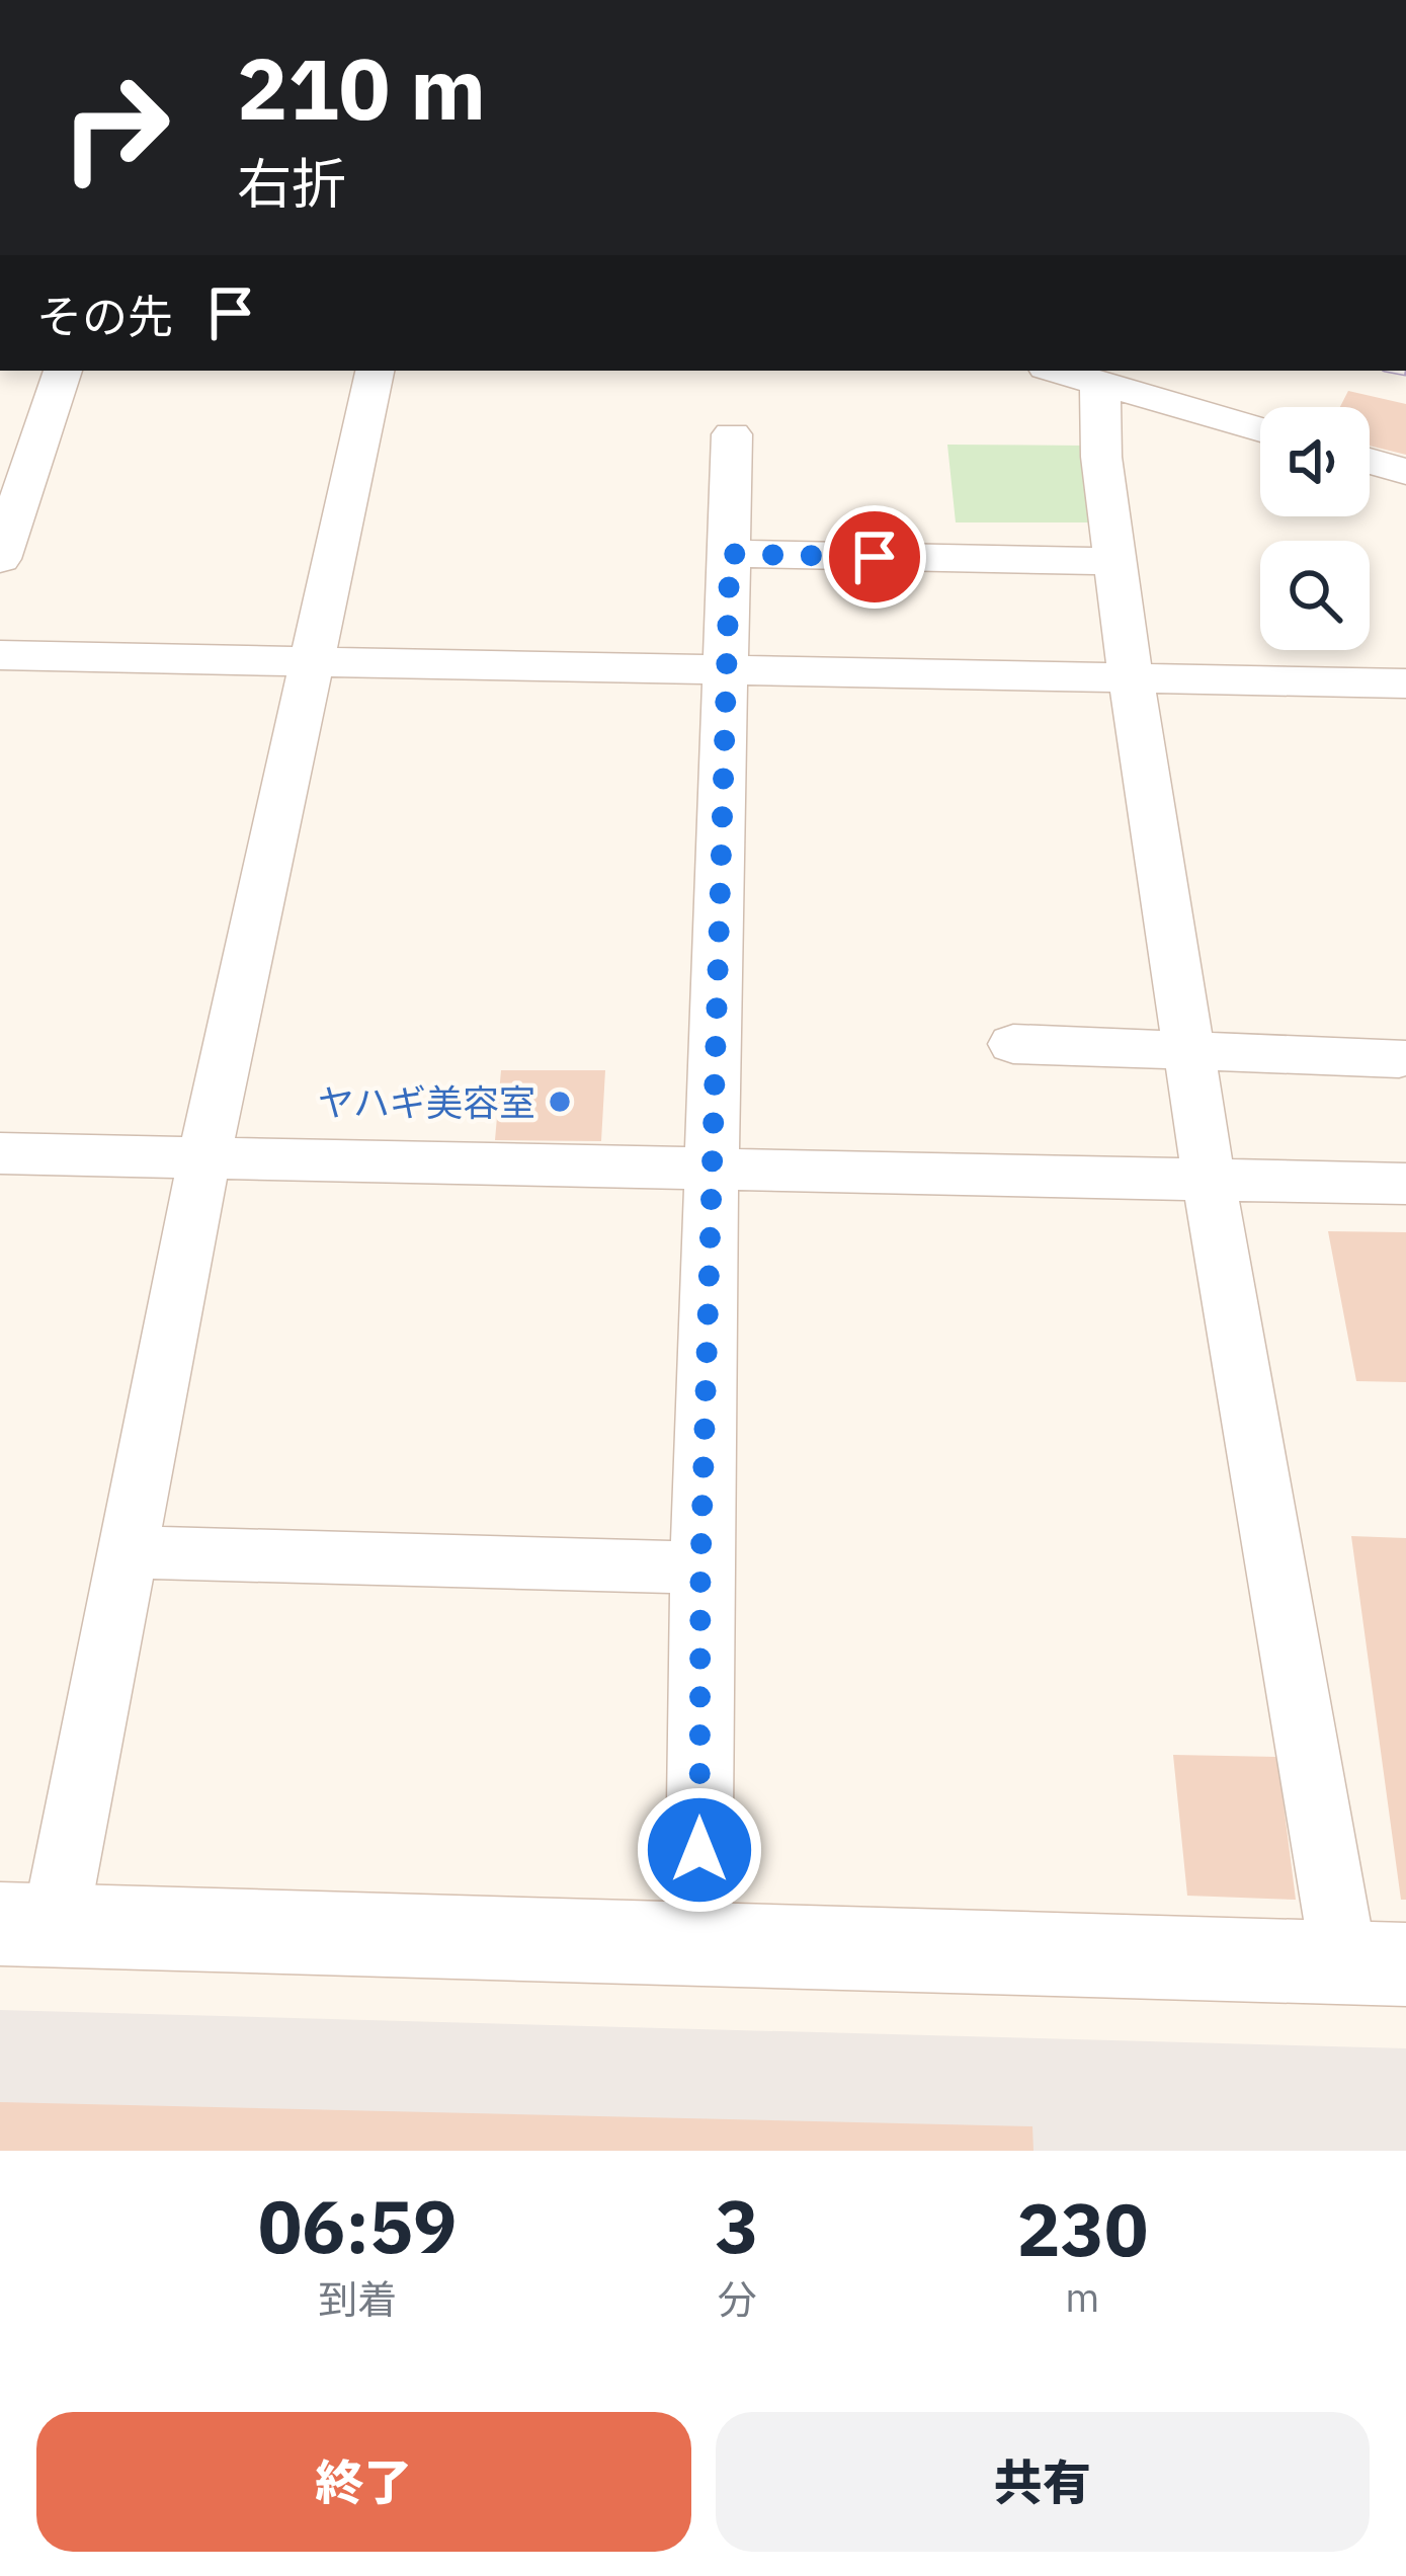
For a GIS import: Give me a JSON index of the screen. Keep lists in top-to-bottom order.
{
  "places": ["ヤハギ美容室"],
  "page": {
    "turn": ["210 m", "右折"],
    "then": "その先",
    "eta": [
      "06:59",
      "到着",
      "3",
      "分",
      "230",
      "m"
    ],
    "buttons": ["終了", "共有"]
  }
}
